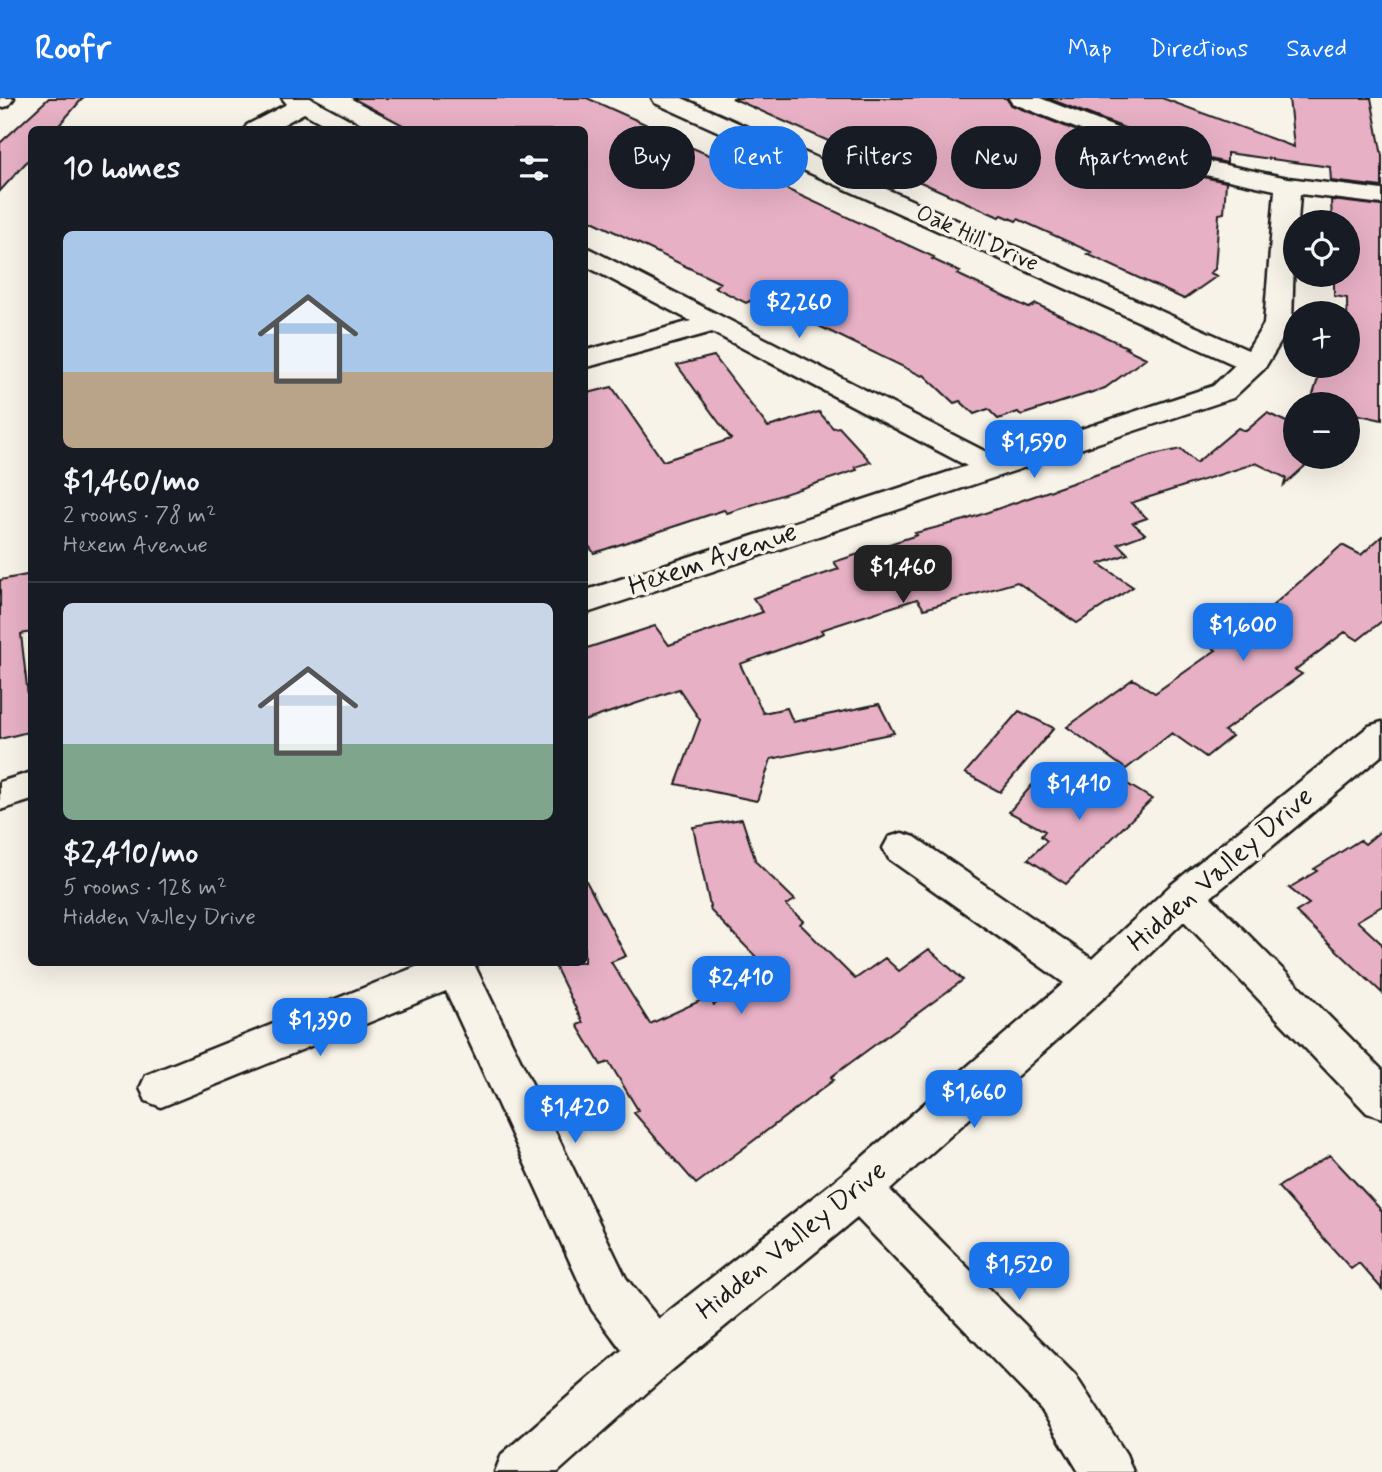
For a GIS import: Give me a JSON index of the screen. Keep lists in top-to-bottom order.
{
  "streets": {
    "street": ["Oak Hill Drive", "Hexem Avenue", "Hidden Valley Drive"]
  },
  "crossings": [
    ["Oak Hill Drive", "Hexem Avenue"]
  ],
  "page": {
    "header": "Roofr",
    "nav": ["Map", "Directions", "Saved"],
    "chip": [
      "Buy",
      "Rent",
      "Filters",
      "New",
      "Apartment"
    ],
    "heading": "10 homes",
    "map_buttons": ["+", "−"],
    "list": [
      {
        "name": "$1,460/mo",
        "note": "2 rooms · 78 m² · Hexem Avenue"
      },
      {
        "name": "$2,410/mo",
        "note": "5 rooms · 128 m² · Hidden Valley Drive"
      }
    ],
    "price": [
      "$2,260",
      "$1,590",
      "$1,460",
      "$1,600",
      "$1,410",
      "$2,410",
      "$1,390",
      "$1,660",
      "$1,420",
      "$1,520"
    ]
  }
}
